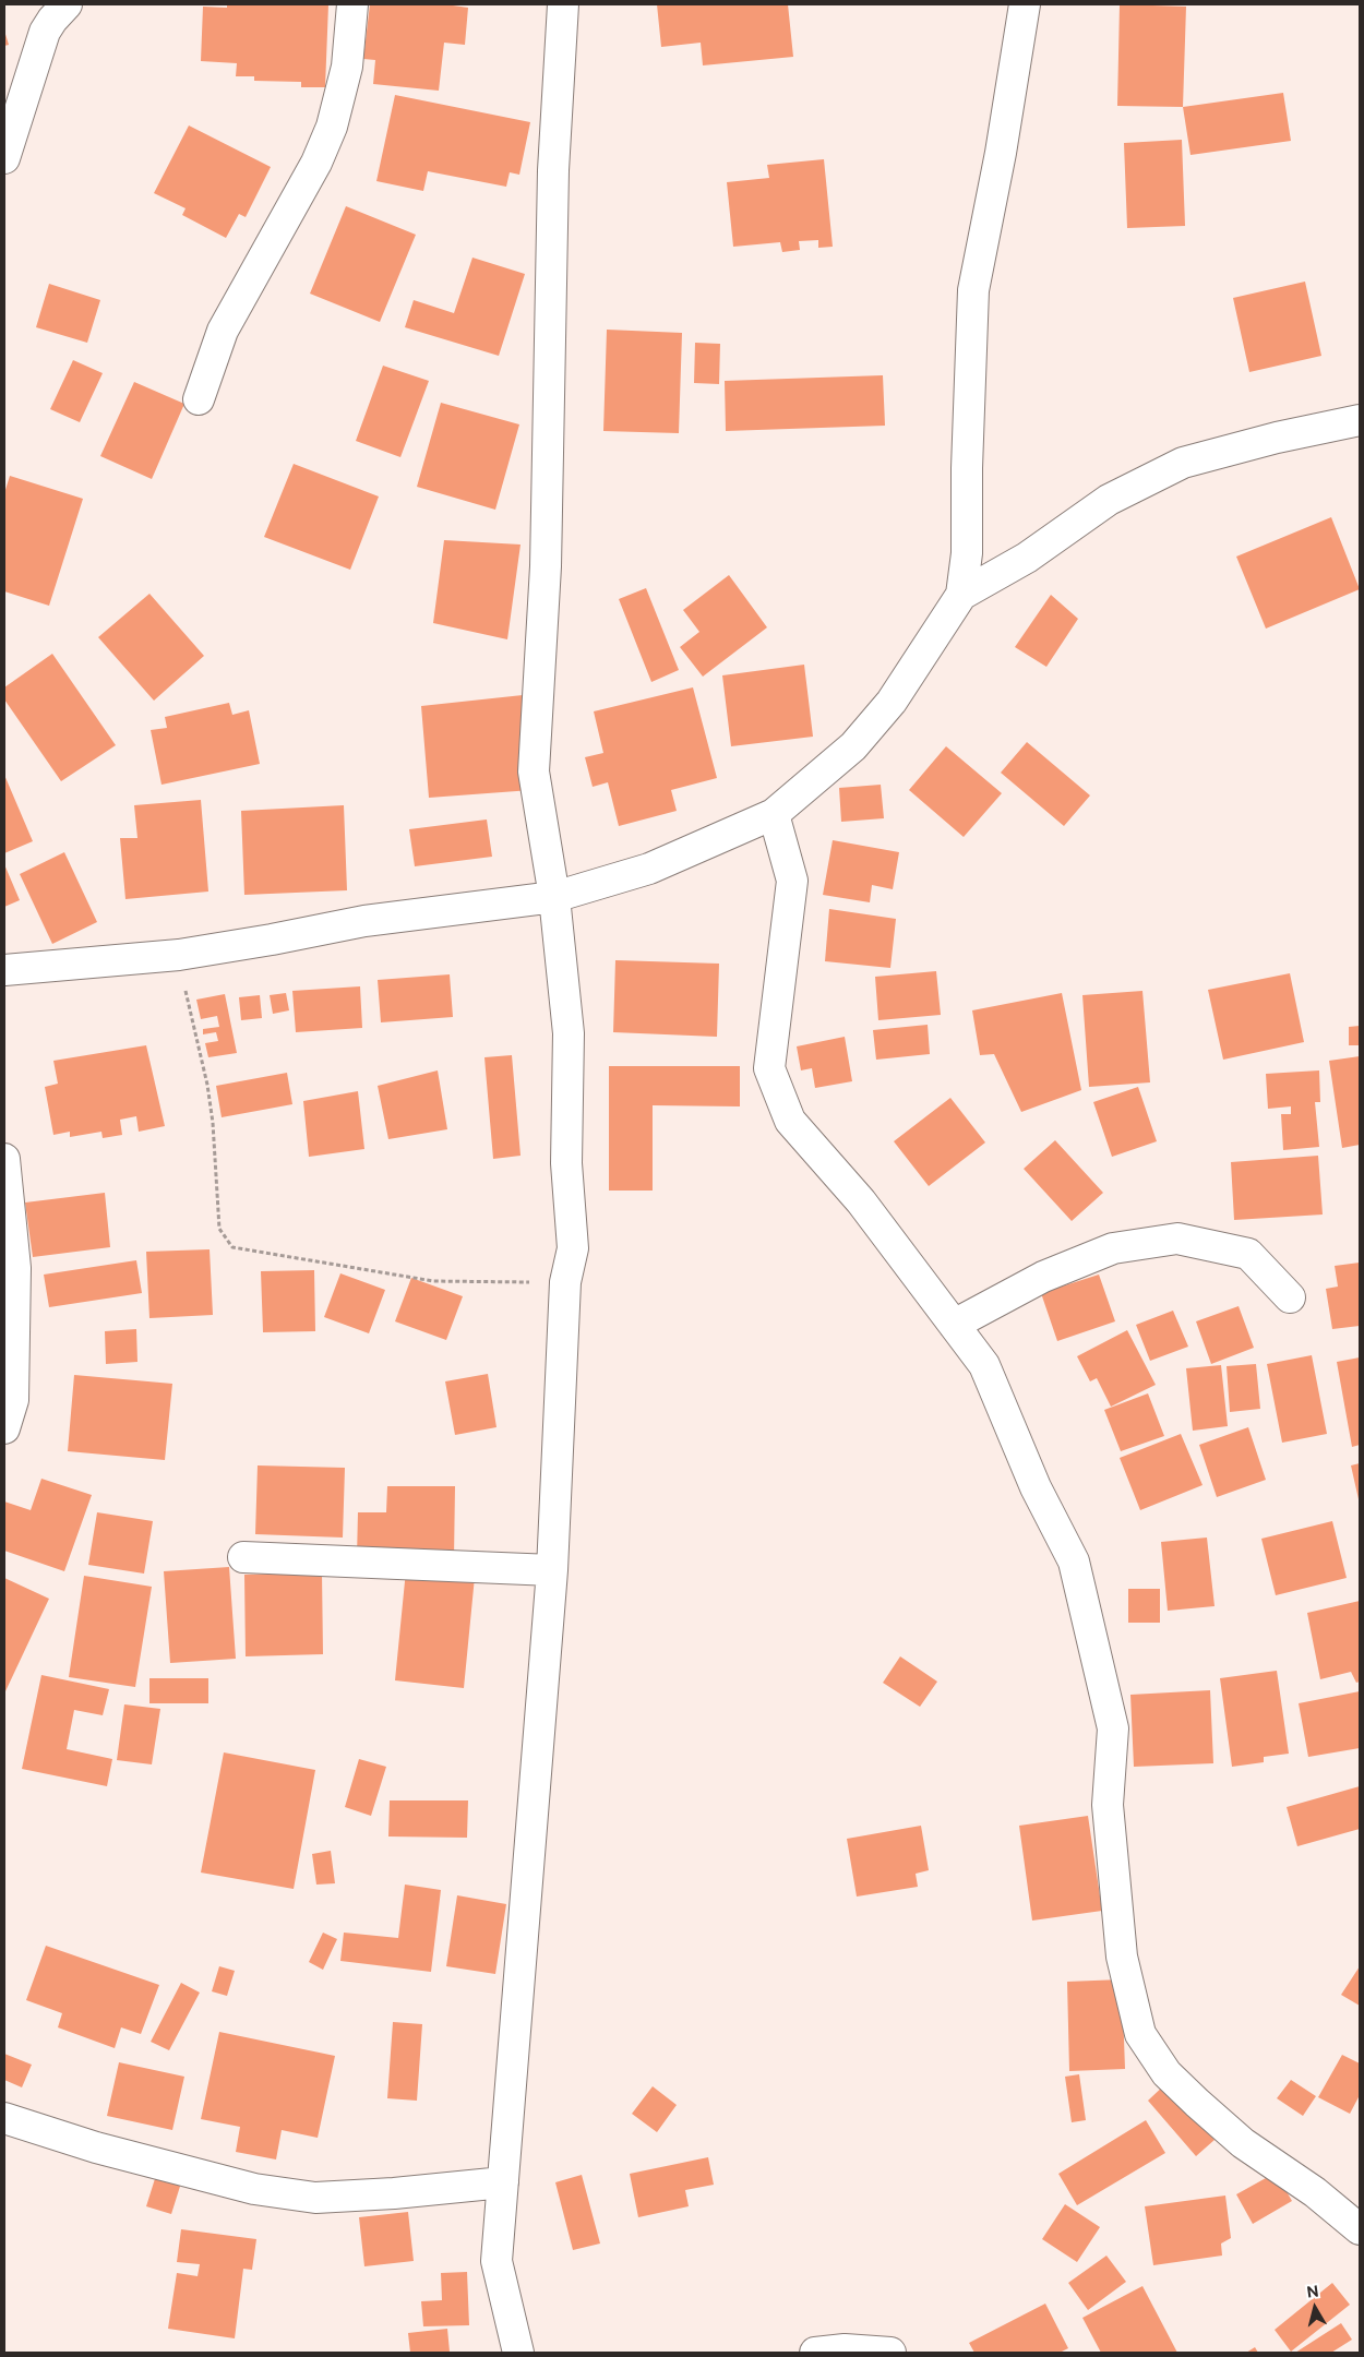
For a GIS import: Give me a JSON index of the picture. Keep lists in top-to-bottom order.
{
  "north": "top"
}
